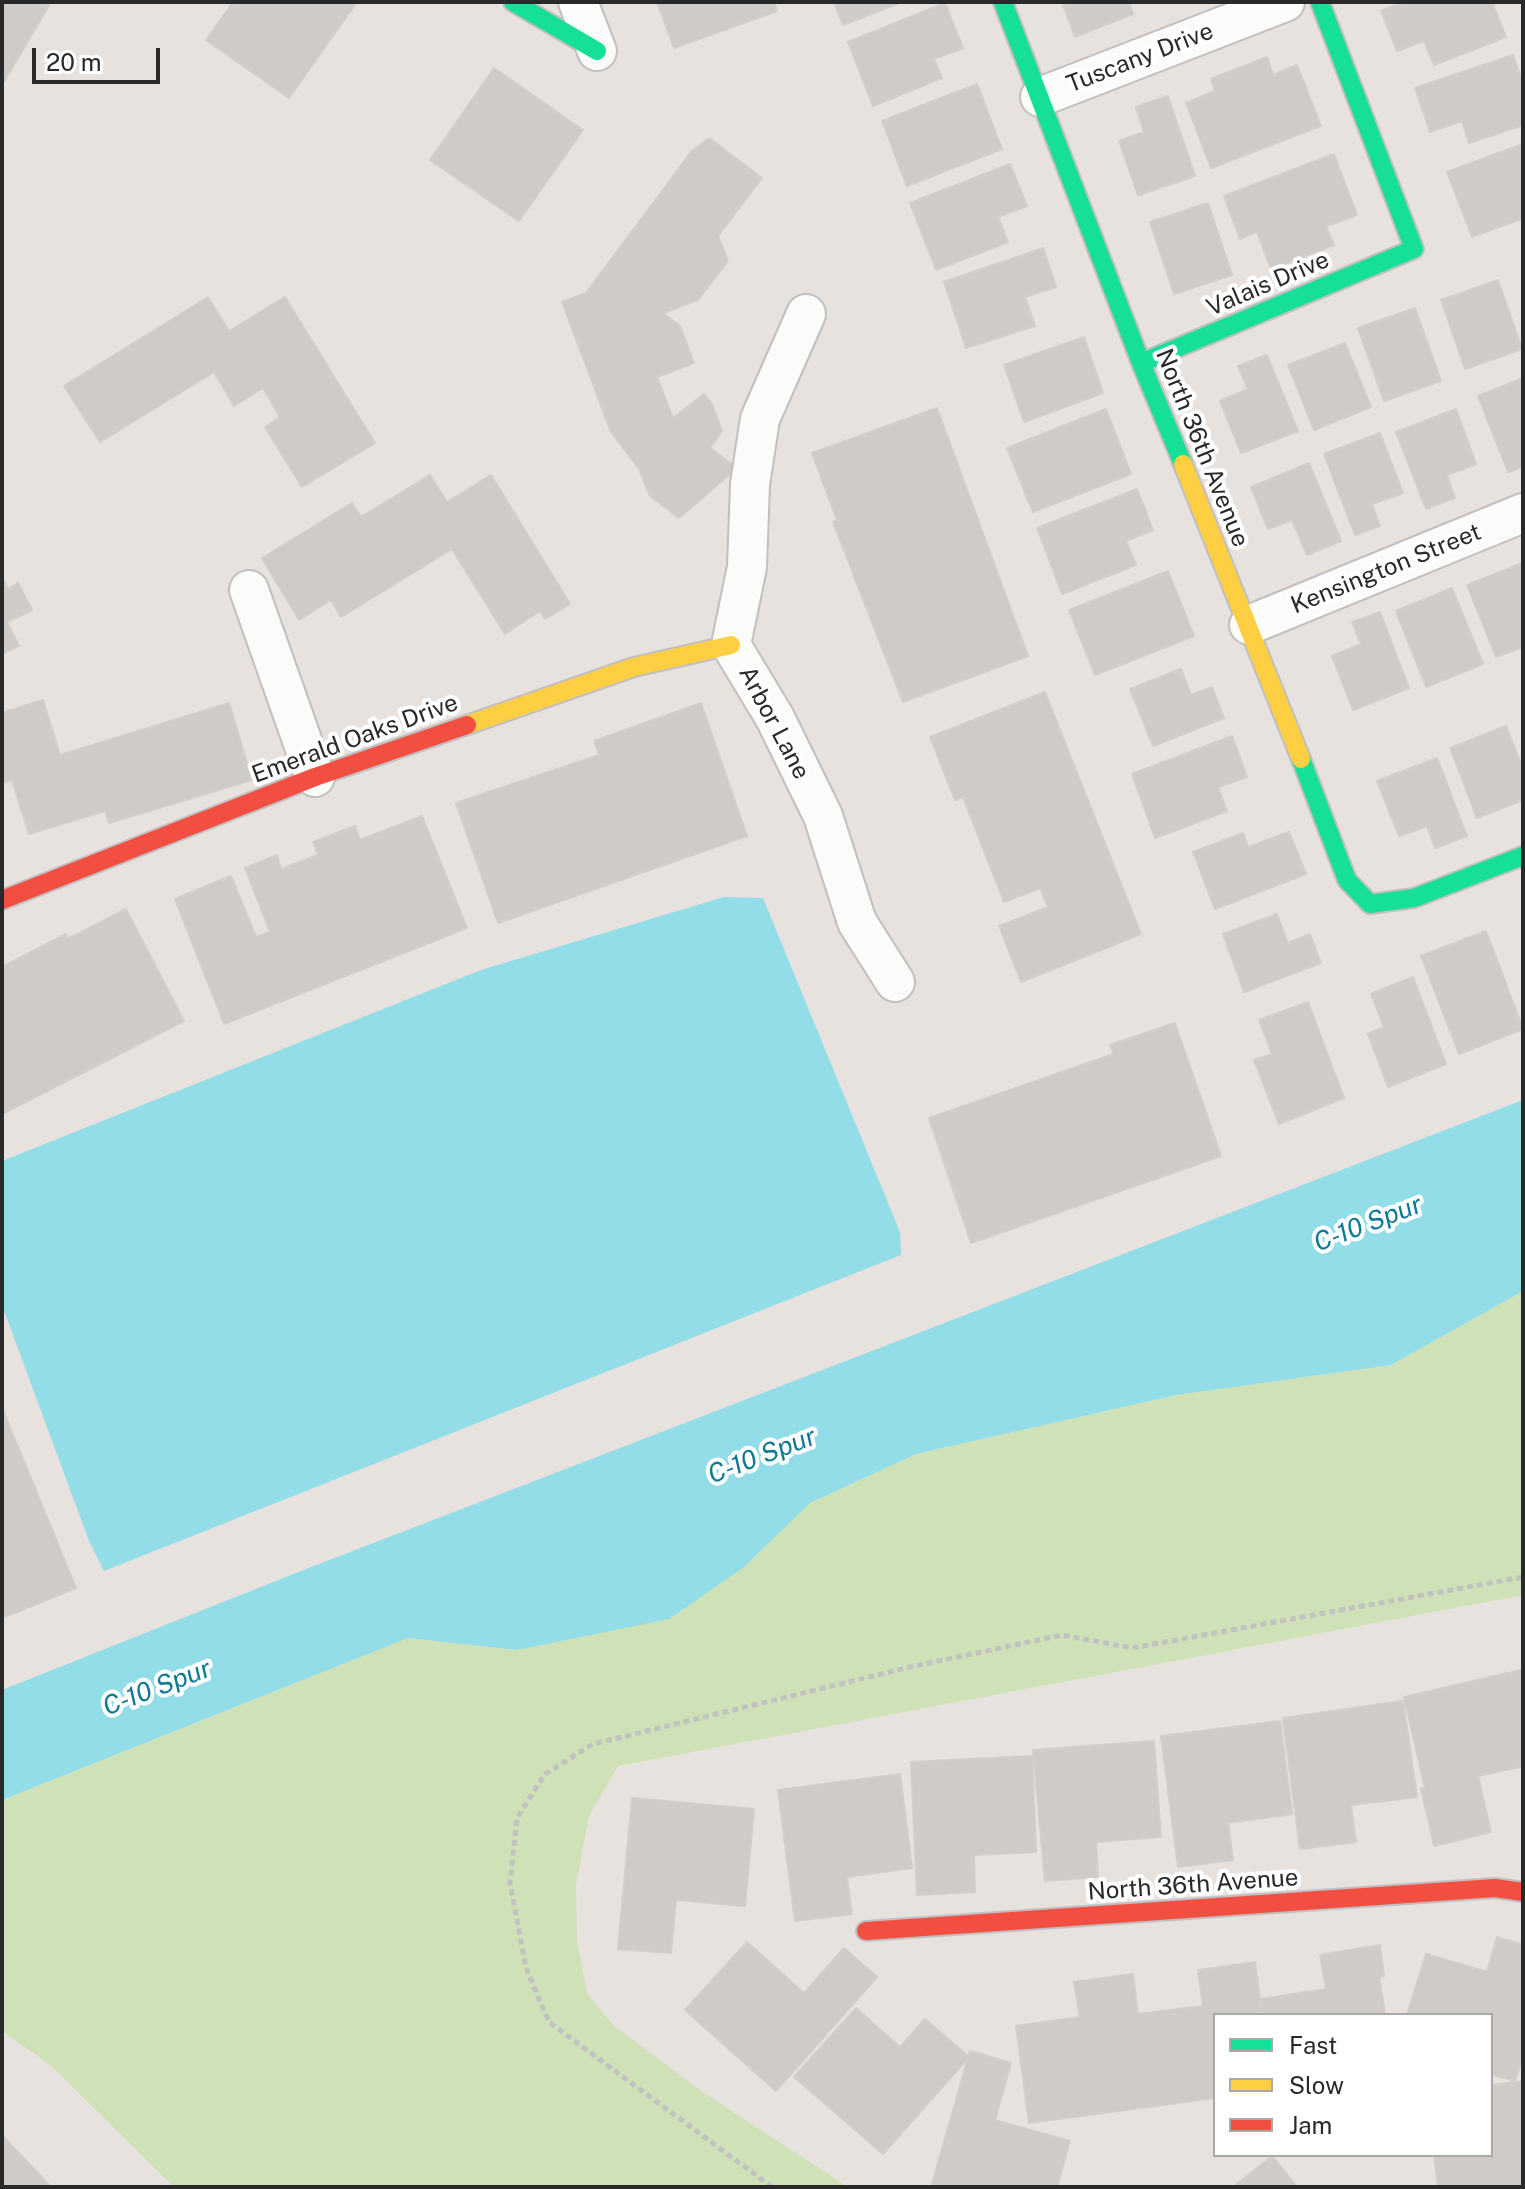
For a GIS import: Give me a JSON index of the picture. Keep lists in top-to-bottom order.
{
  "streets": {
    "street": [
      "Tuscany Drive",
      "Valais Drive",
      "North 36th Avenue",
      "Kensington Street",
      "Arbor Lane",
      "Emerald Oaks Drive"
    ]
  },
  "crossings": [
    ["Tuscany Drive", "North 36th Avenue"],
    ["Valais Drive", "North 36th Avenue"],
    ["North 36th Avenue", "Kensington Street"],
    ["Arbor Lane", "Emerald Oaks Drive"]
  ],
  "water": ["C-10 Spur"],
  "legend": ["Fast", "Slow", "Jam"],
  "scale_bar": "20 m"
}
